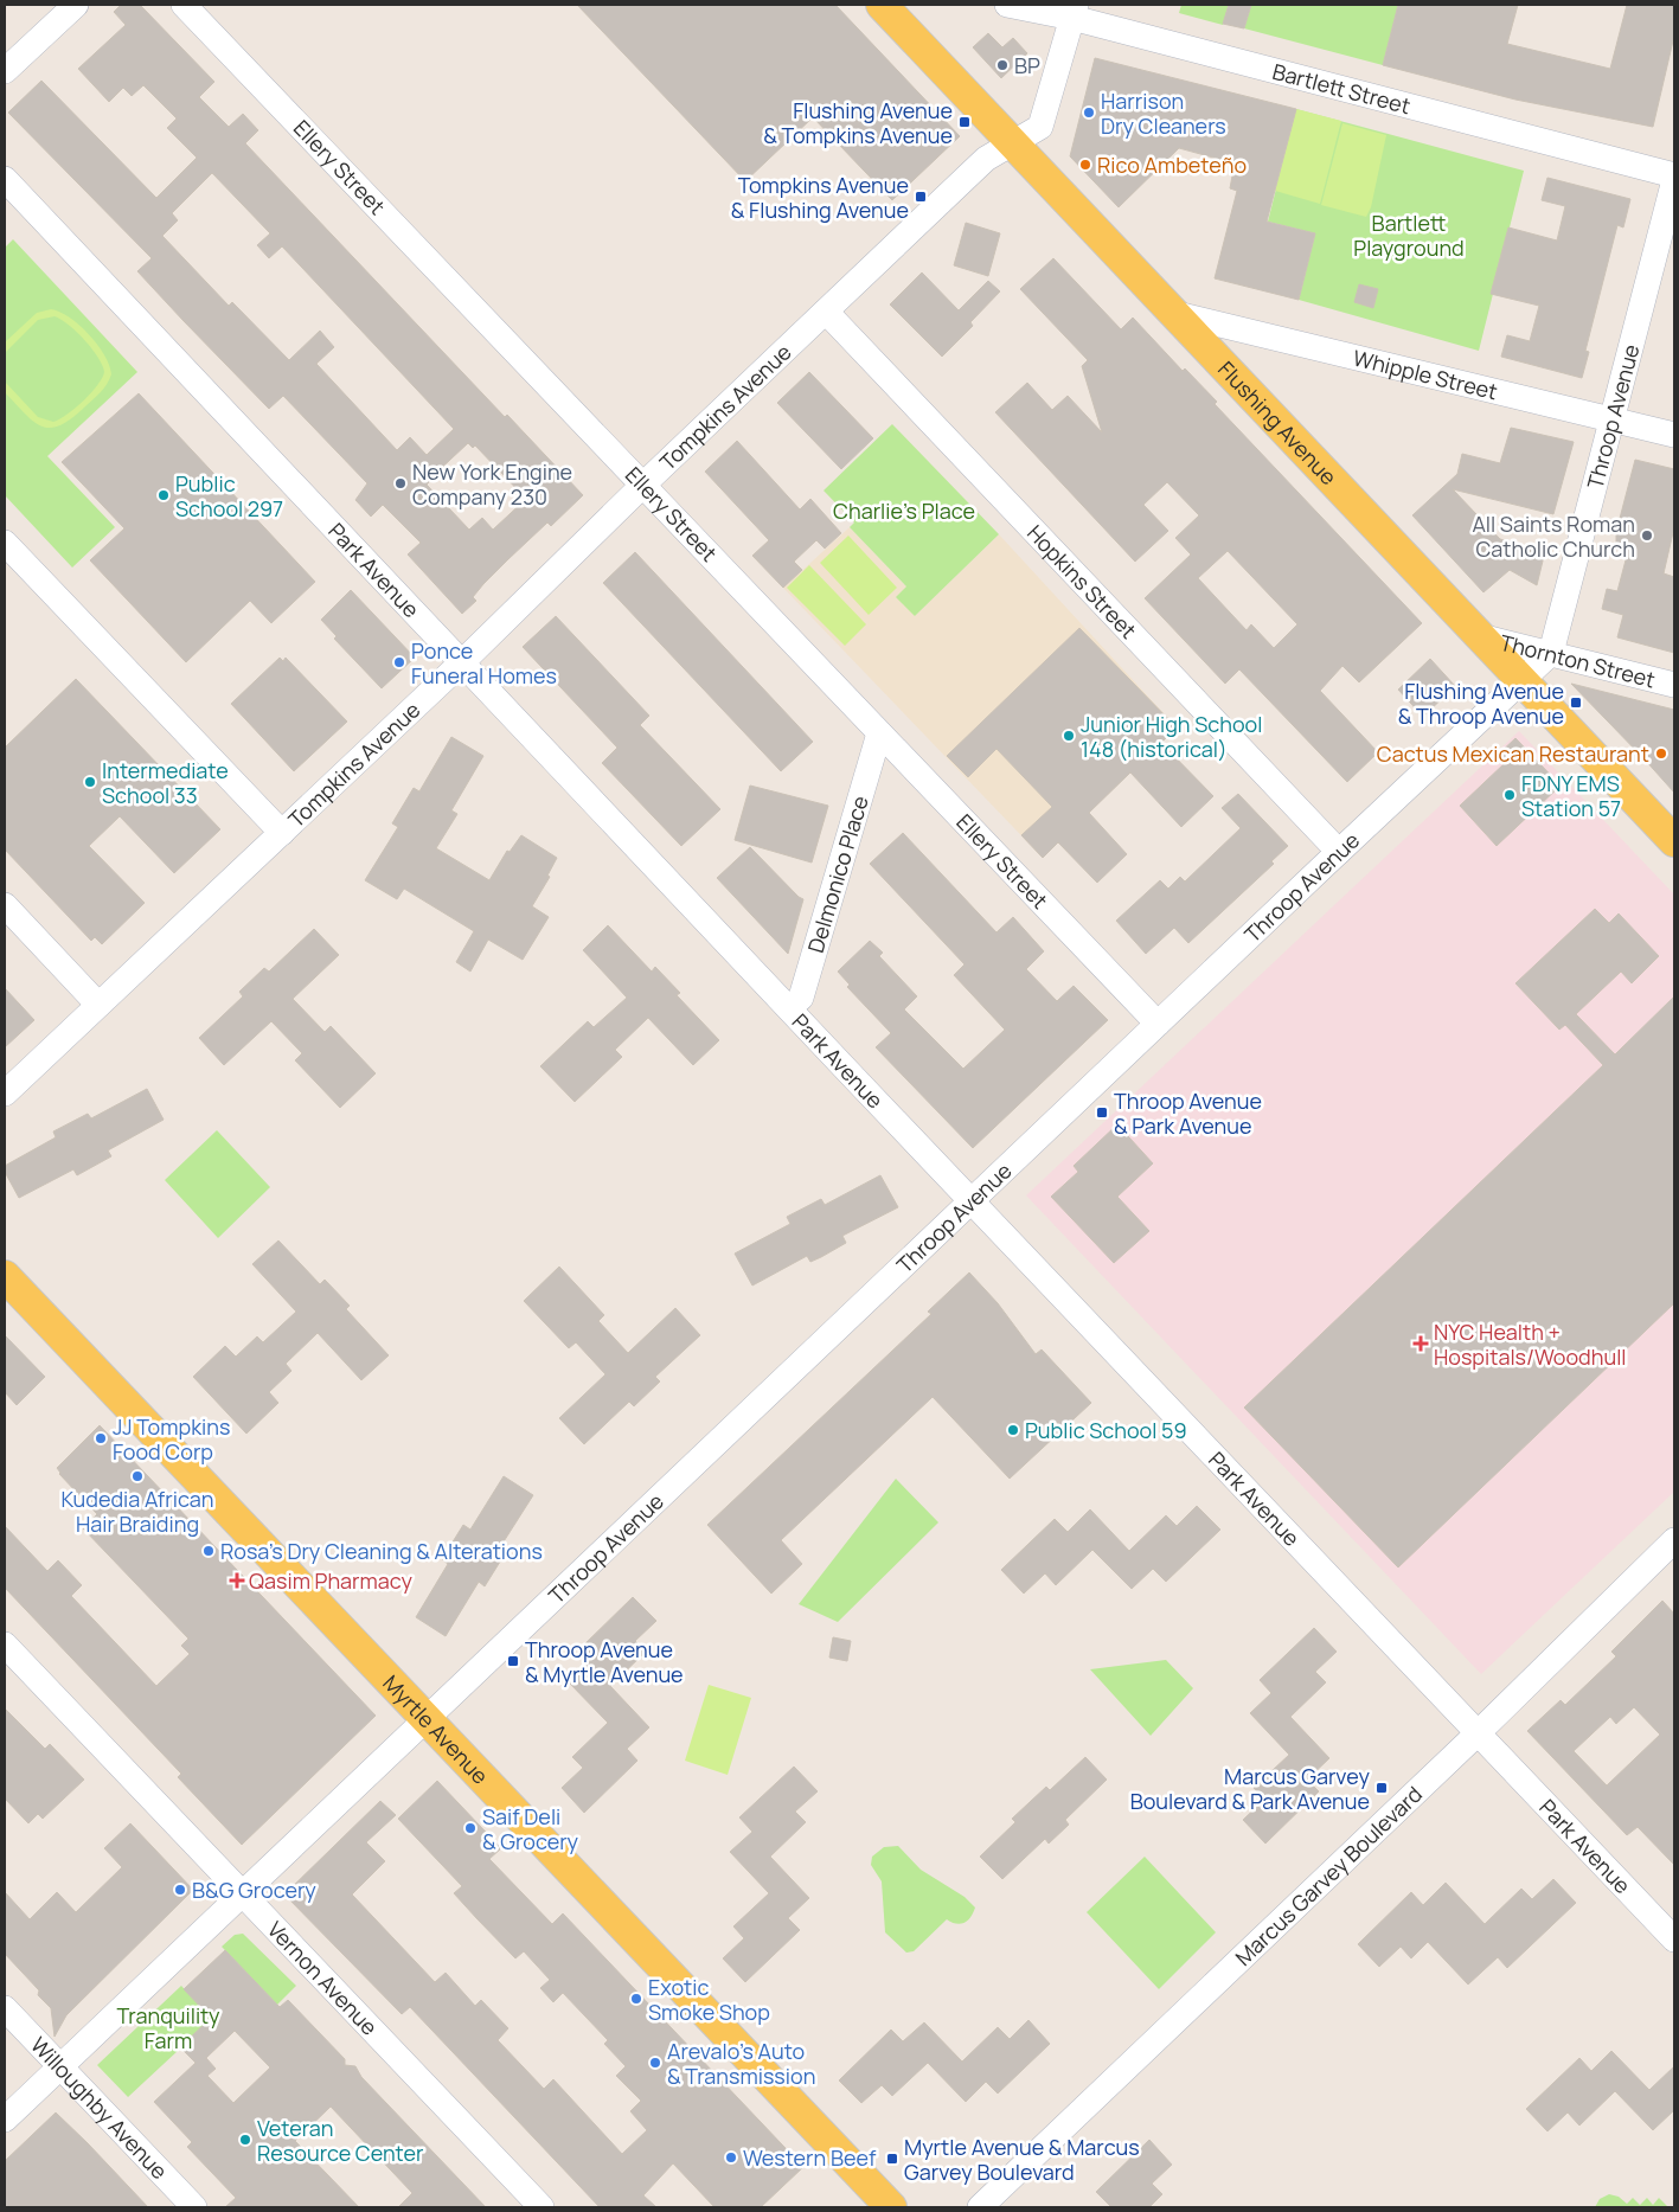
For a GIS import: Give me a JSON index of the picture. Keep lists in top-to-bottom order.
{
  "streets": {
    "main road": ["Flushing Avenue", "Myrtle Avenue"],
    "street": [
      "Bartlett Street",
      "Ellery Street",
      "Whipple Street",
      "Tompkins Avenue",
      "Throop Avenue",
      "Park Avenue",
      "Hopkins Street",
      "Thornton Street",
      "Delmonico Place",
      "Marcus Garvey Boulevard",
      "Vernon Avenue",
      "Willoughby Avenue"
    ]
  },
  "crossings": [
    ["Bartlett Street", "Tompkins Avenue"],
    ["Ellery Street", "Tompkins Avenue"],
    ["Ellery Street", "Throop Avenue"],
    ["Ellery Street", "Delmonico Place"],
    ["Whipple Street", "Throop Avenue"],
    ["Whipple Street", "Flushing Avenue"],
    ["Tompkins Avenue", "Flushing Avenue"],
    ["Tompkins Avenue", "Park Avenue"],
    ["Tompkins Avenue", "Hopkins Street"],
    ["Throop Avenue", "Flushing Avenue"],
    ["Throop Avenue", "Park Avenue"],
    ["Throop Avenue", "Hopkins Street"],
    ["Throop Avenue", "Thornton Street"],
    ["Throop Avenue", "Myrtle Avenue"],
    ["Throop Avenue", "Vernon Avenue"],
    ["Throop Avenue", "Willoughby Avenue"],
    ["Flushing Avenue", "Thornton Street"],
    ["Park Avenue", "Delmonico Place"],
    ["Park Avenue", "Marcus Garvey Boulevard"]
  ],
  "parks": ["Bartlett Playground", "Charlie's Place", "Tranquility Farm"],
  "places": {
    "other": [
      "BP",
      "Harrison Dry Cleaners",
      "Rico Ambeteño",
      "New York Engine Company 230",
      "Public School 297",
      "All Saints Roman Catholic Church",
      "Ponce Funeral Homes",
      "Junior High School 148 (historical)",
      "Cactus Mexican Restaurant",
      "Intermediate School 33",
      "FDNY EMS Station 57",
      "Public School 59",
      "JJ Tompkins Food Corp",
      "Kudedia African Hair Braiding",
      "Rosa's Dry Cleaning & Alterations",
      "Saif Deli & Grocery",
      "B&G Grocery",
      "Exotic Smoke Shop",
      "Arevalo's Auto & Transmission",
      "Veteran Resource Center",
      "Western Beef"
    ],
    "transit": [
      "Flushing Avenue & Tompkins Avenue",
      "Tompkins Avenue & Flushing Avenue",
      "Flushing Avenue & Throop Avenue",
      "Throop Avenue & Park Avenue",
      "Throop Avenue & Myrtle Avenue",
      "Marcus Garvey Boulevard & Park Avenue",
      "Myrtle Avenue & Marcus Garvey Boulevard"
    ],
    "health": ["NYC Health + Hospitals/Woodhull", "Qasim Pharmacy"]
  }
}
